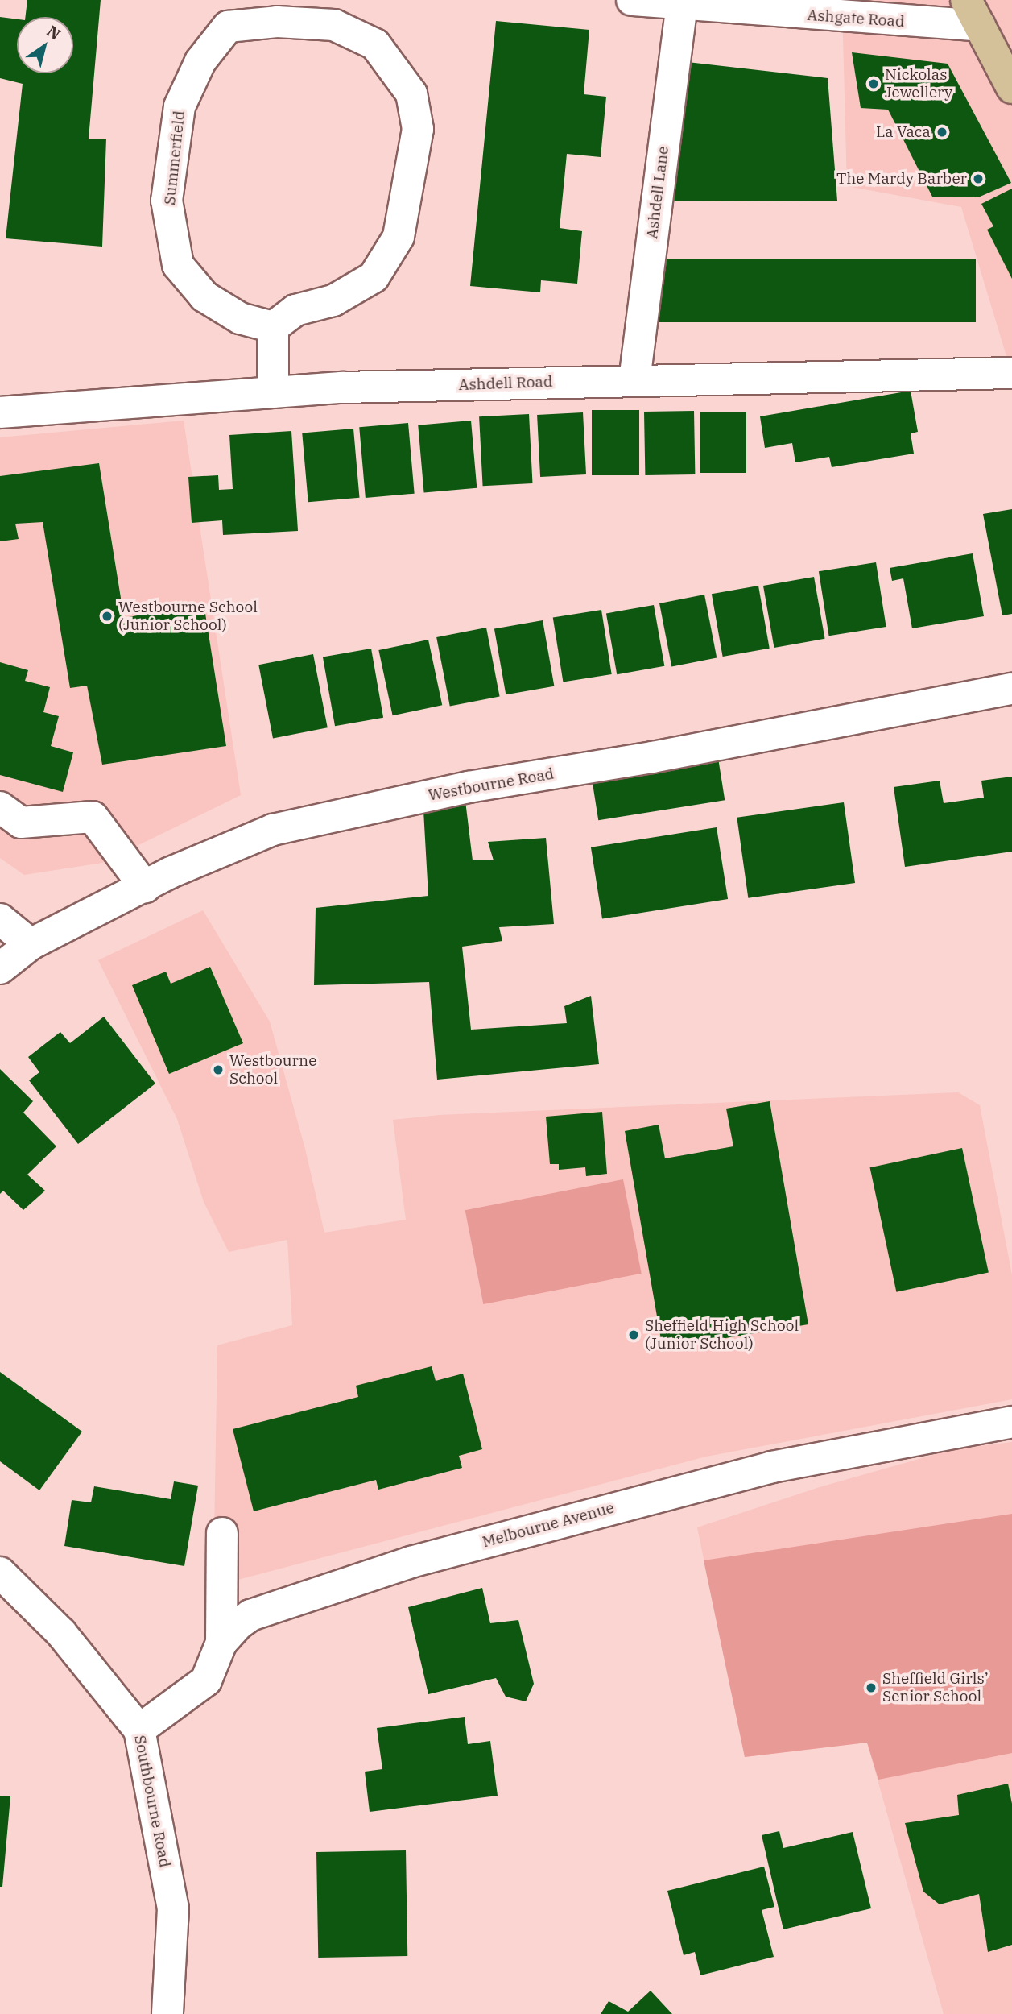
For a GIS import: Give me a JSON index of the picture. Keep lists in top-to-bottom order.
{
  "streets": {
    "street": [
      "Ashgate Road",
      "Summerfield",
      "Ashdell Lane",
      "Ashdell Road",
      "Westbourne Road",
      "Melbourne Avenue",
      "Southbourne Road"
    ]
  },
  "crossings": [
    ["Ashgate Road", "Ashdell Lane"],
    ["Ashdell Lane", "Ashdell Road"],
    ["Melbourne Avenue", "Southbourne Road"]
  ],
  "places": [
    "Nickolas Jewellery",
    "La Vaca",
    "The Mardy Barber",
    "Westbourne School (Junior School)",
    "Westbourne School",
    "Sheffield High School (Junior School)",
    "Sheffield Girls’ Senior School"
  ],
  "north": "top right"
}
